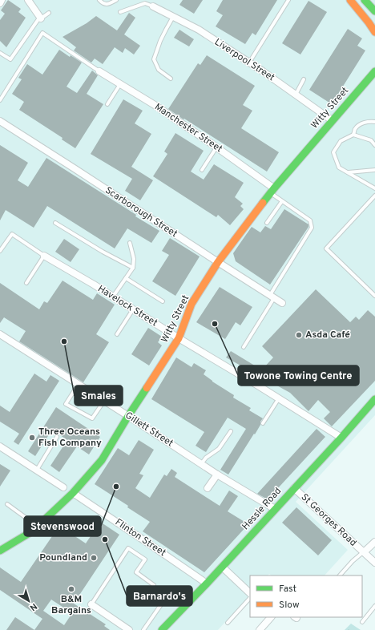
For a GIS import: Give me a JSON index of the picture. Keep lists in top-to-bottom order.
{
  "streets": {
    "street": [
      "Liverpool Street",
      "Witty Street",
      "Manchester Street",
      "Scarborough Street",
      "Havelock Street",
      "Gillett Street",
      "Hessle Road",
      "St Georges Road",
      "Flinton Street"
    ]
  },
  "crossings": [
    ["Liverpool Street", "Witty Street"],
    ["Witty Street", "Manchester Street"],
    ["Witty Street", "Scarborough Street"],
    ["Witty Street", "Havelock Street"],
    ["Witty Street", "Gillett Street"],
    ["Witty Street", "Flinton Street"],
    ["Havelock Street", "Hessle Road"],
    ["Gillett Street", "Hessle Road"],
    ["Hessle Road", "St Georges Road"],
    ["Hessle Road", "Flinton Street"]
  ],
  "places": [
    "Towone Towing Centre",
    "Asda Café",
    "Smales",
    "Three Oceans Fish Company",
    "Stevenswood",
    "Barnardo's",
    "Poundland",
    "B&M Bargains"
  ],
  "legend": ["Fast", "Slow"],
  "north": "bottom right"
}
